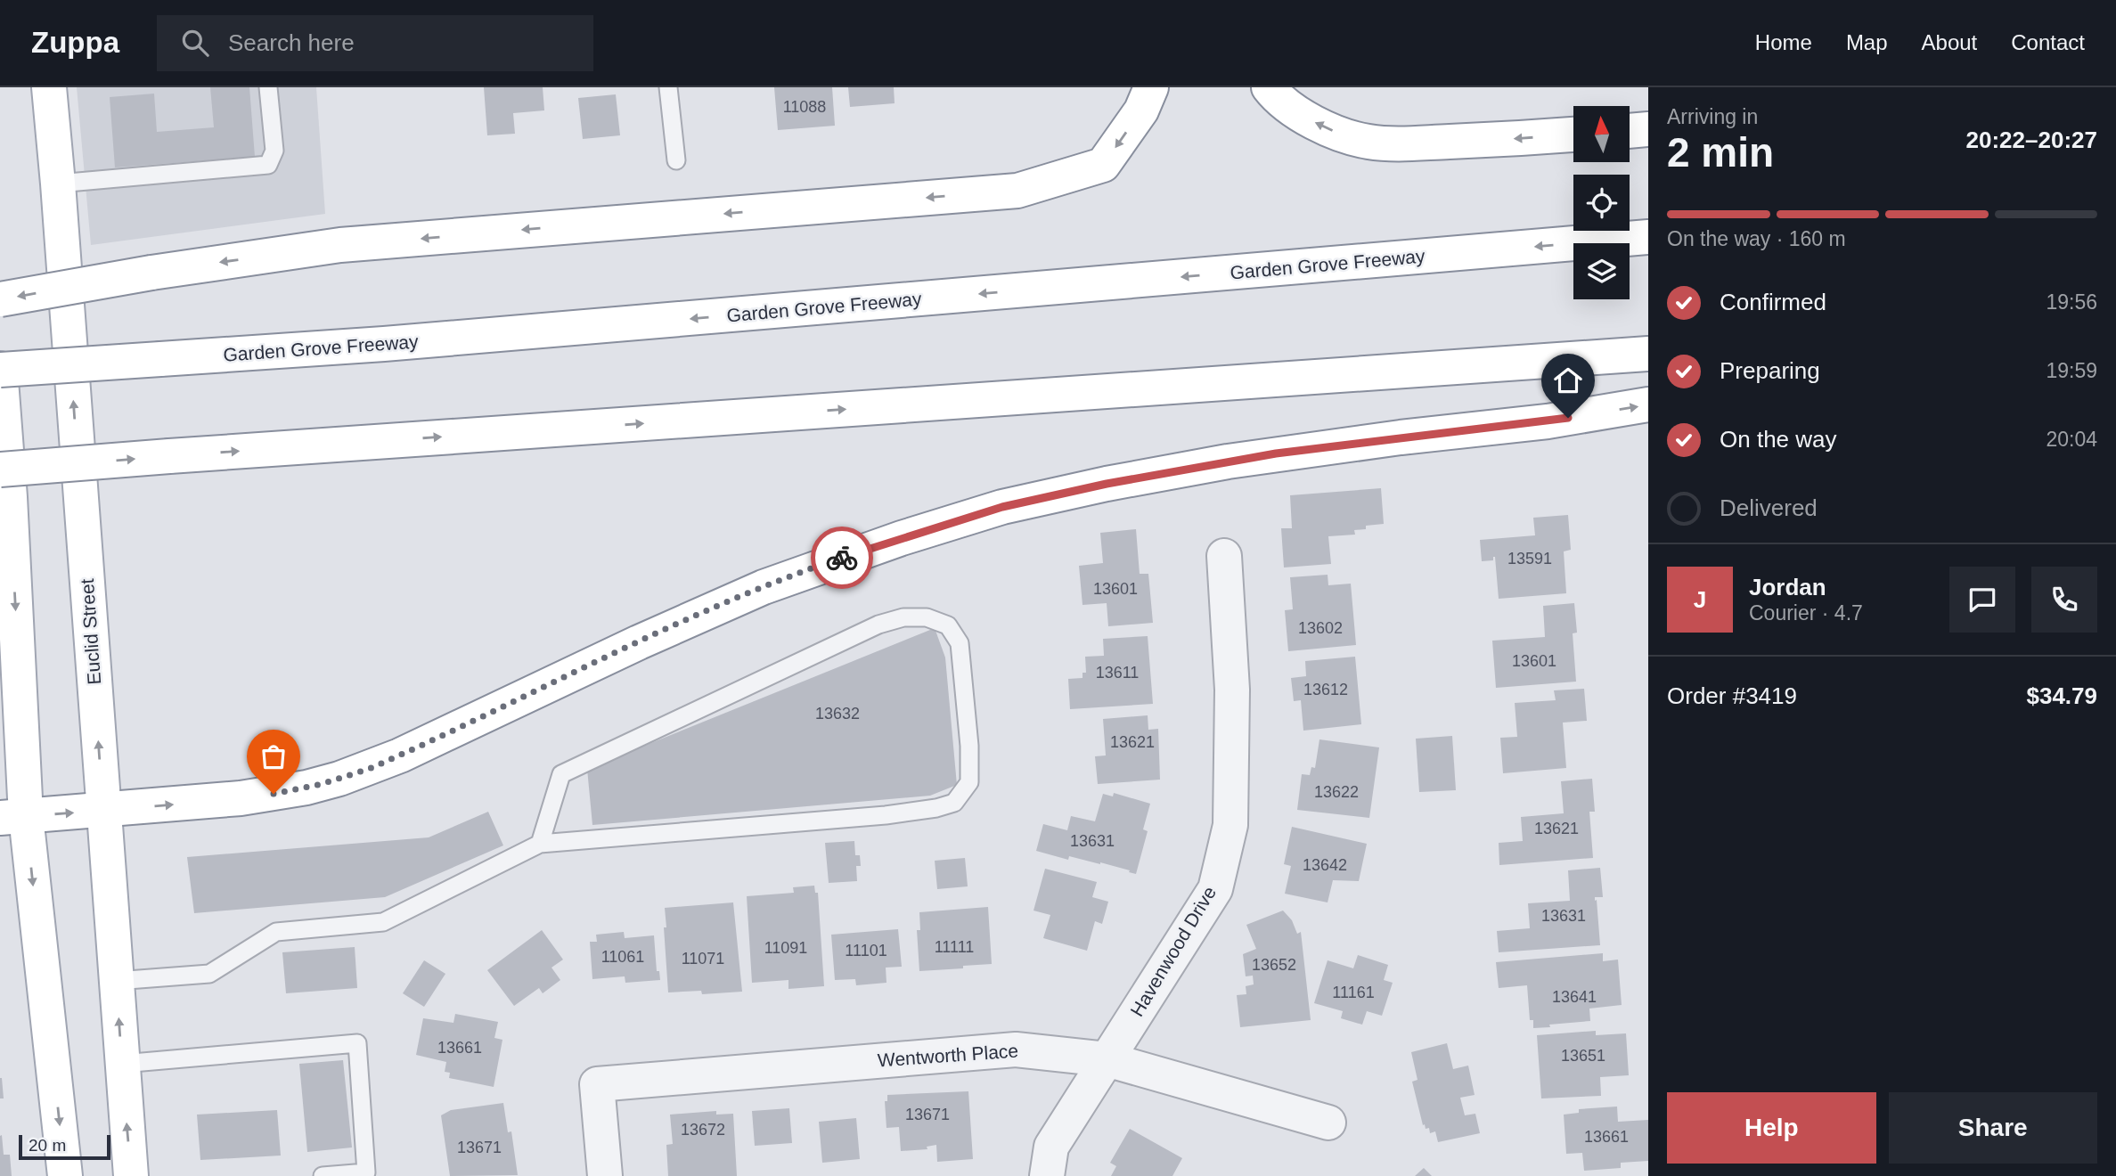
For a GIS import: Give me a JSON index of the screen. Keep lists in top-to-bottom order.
{
  "streets": {
    "main road": ["Garden Grove Freeway", "Euclid Street"],
    "street": ["Havenwood Drive", "Wentworth Place"]
  },
  "crossings": [
    ["Havenwood Drive", "Wentworth Place"]
  ],
  "house_numbers": [
    "11088",
    "13591",
    "13601",
    "13602",
    "13601",
    "13611",
    "13612",
    "13632",
    "13621",
    "13622",
    "13621",
    "13631",
    "13642",
    "13631",
    "11111",
    "11091",
    "11101",
    "11061",
    "11071",
    "13652",
    "11161",
    "13641",
    "13661",
    "13651",
    "13671",
    "13672",
    "13661",
    "13671"
  ],
  "scale_bar": "20 m",
  "north": "top",
  "page": {
    "header": "Zuppa",
    "search": "Search here",
    "nav": [
      "Home",
      "Map",
      "About",
      "Contact"
    ],
    "heading": ["2 min", "Arriving in", "20:22–20:27"],
    "panel": [
      "Jordan",
      "Courier · 4.7",
      "Order #3419",
      "$34.79"
    ],
    "bar": "On the way · 160 m",
    "list": [
      ["Confirmed", "19:56"],
      ["Preparing", "19:59"],
      ["On the way", "20:04"],
      "Delivered"
    ],
    "round": "J",
    "buttons": ["Help", "Share"],
    "scale": "20 m"
  }
}
